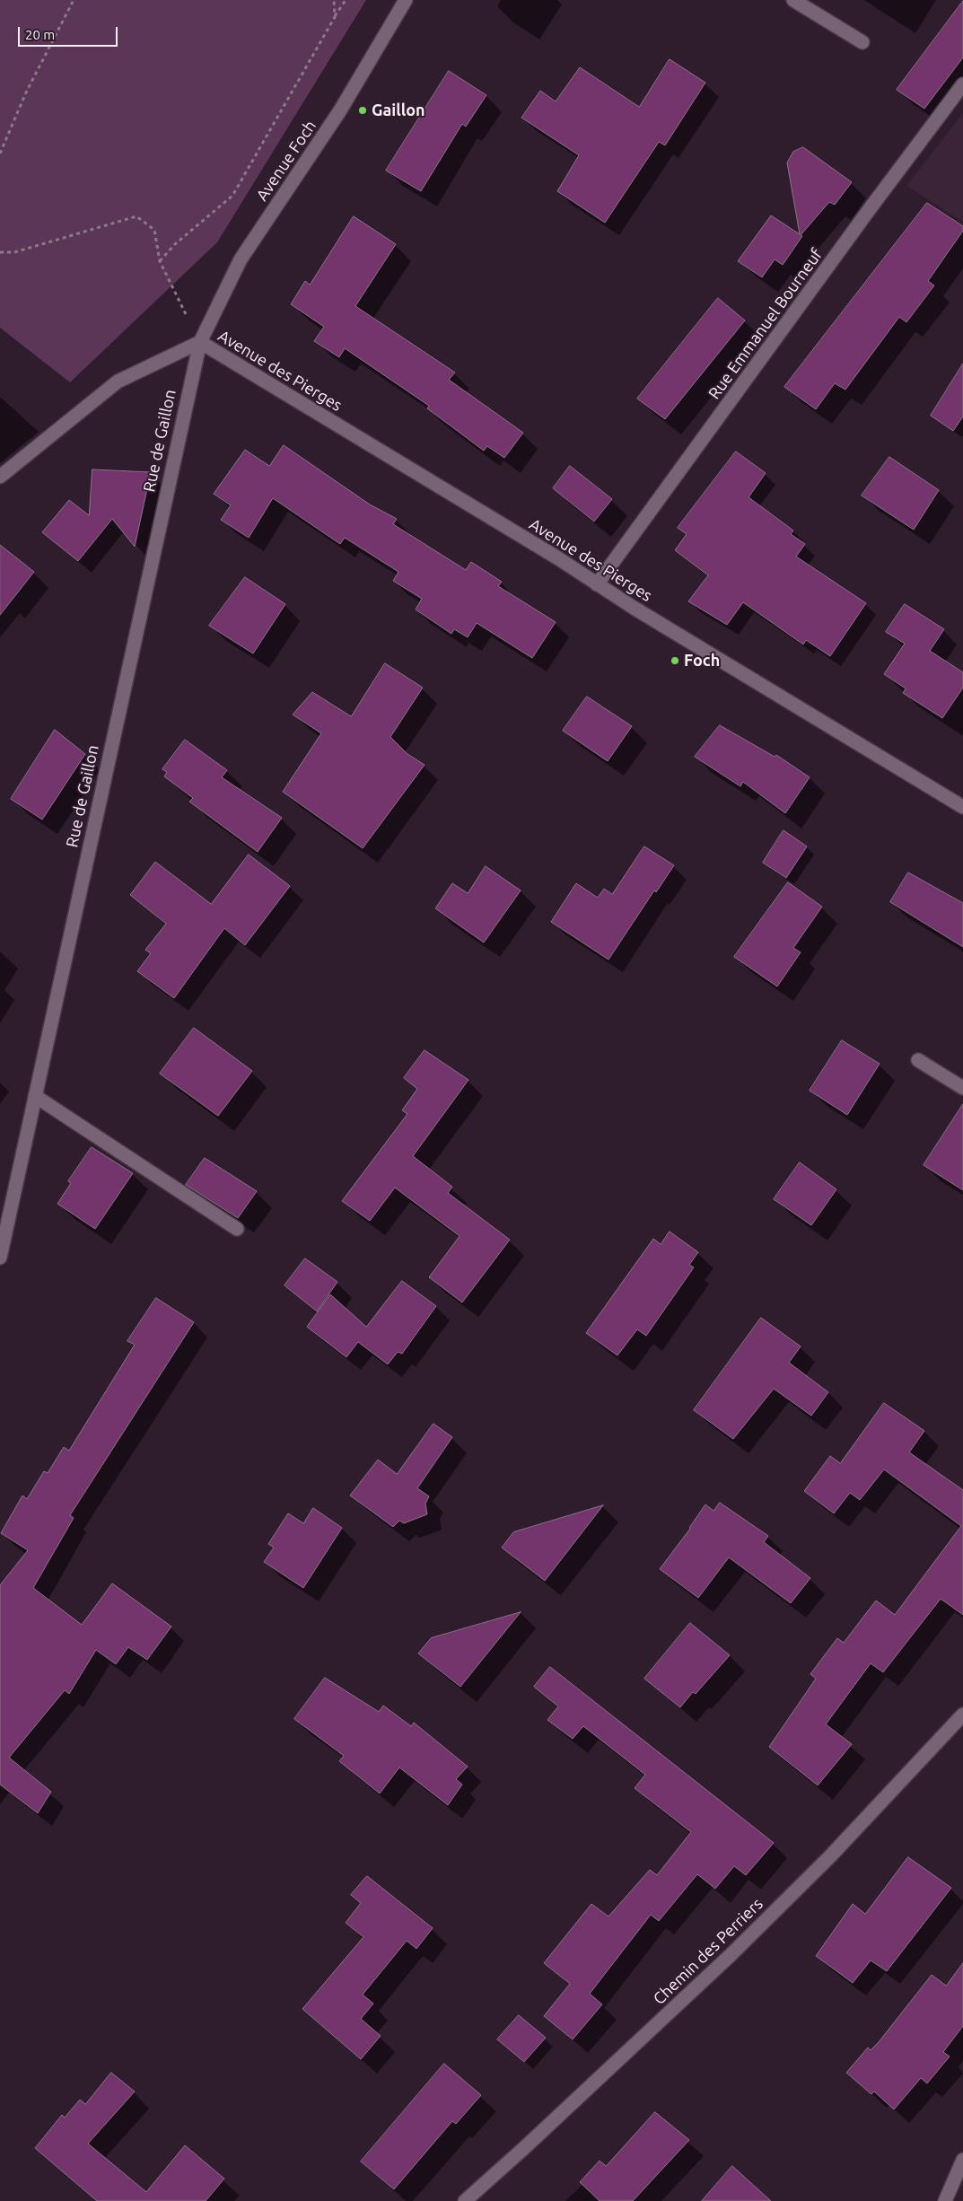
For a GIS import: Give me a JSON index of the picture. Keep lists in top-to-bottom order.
{
  "streets": {
    "street": [
      "Avenue Foch",
      "Rue Emmanuel Bourneuf",
      "Avenue des Pierges",
      "Rue de Gaillon",
      "Chemin des Perriers"
    ]
  },
  "crossings": [
    ["Avenue Foch", "Avenue des Pierges"],
    ["Avenue Foch", "Rue de Gaillon"],
    ["Rue Emmanuel Bourneuf", "Avenue des Pierges"],
    ["Avenue des Pierges", "Rue de Gaillon"]
  ],
  "places": ["Gaillon", "Foch"],
  "scale_bar": "20 m"
}
